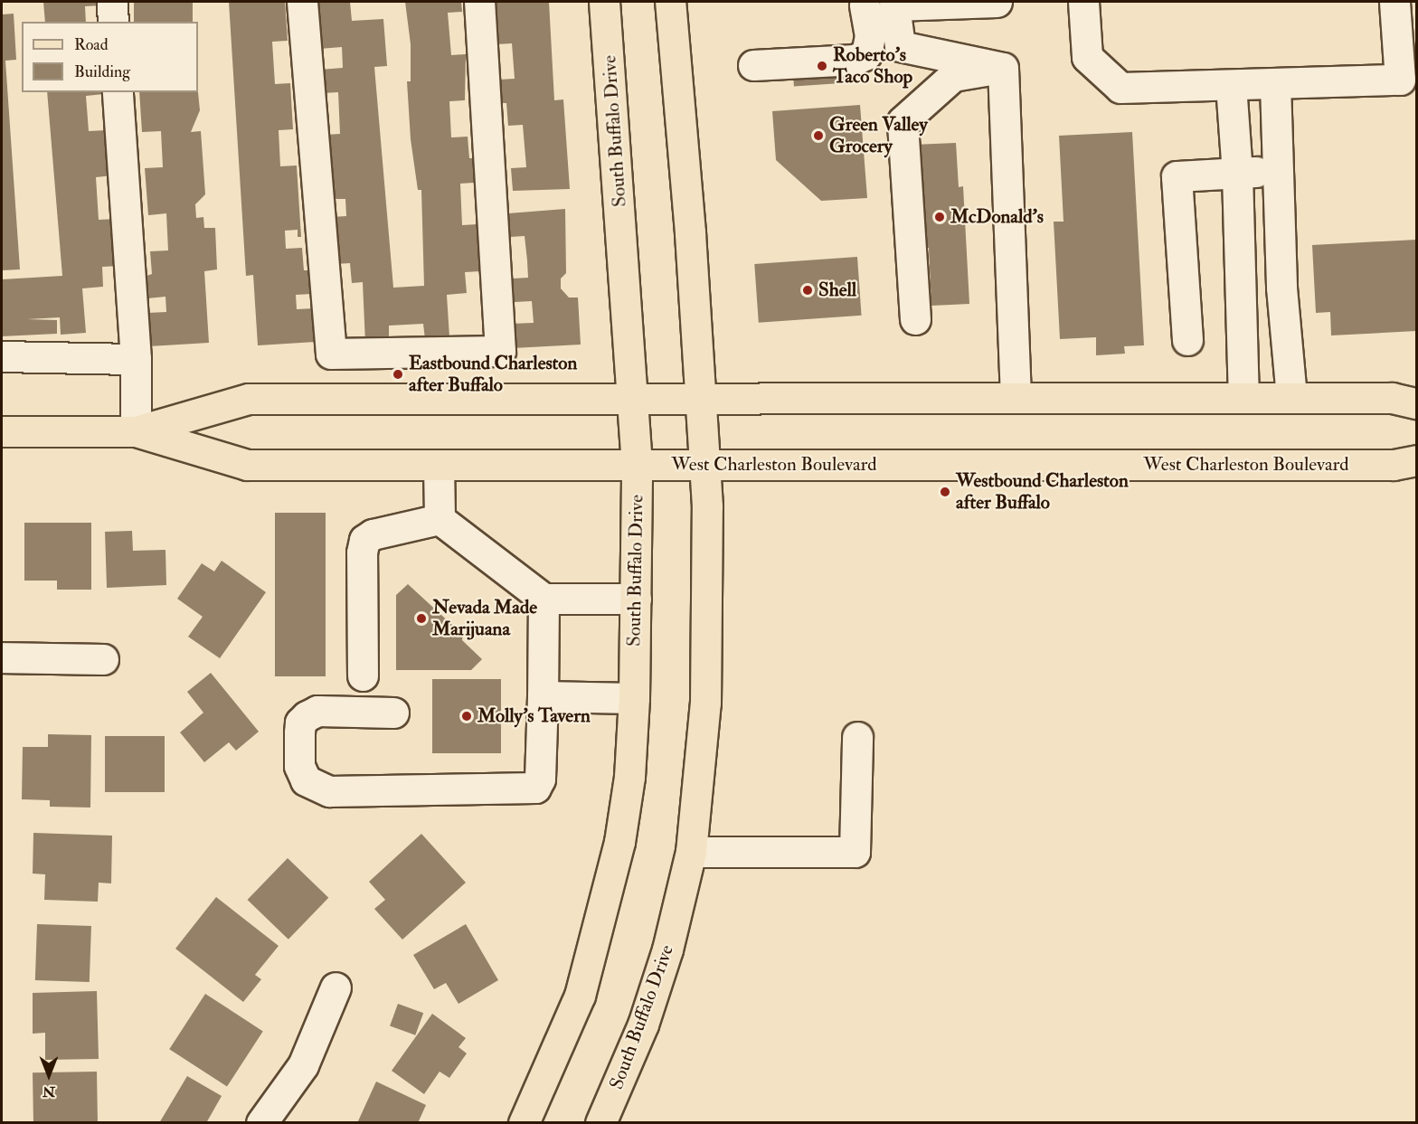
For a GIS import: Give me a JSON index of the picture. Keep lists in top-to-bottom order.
{
  "streets": {
    "main road": ["South Buffalo Drive", "West Charleston Boulevard"]
  },
  "crossings": [
    ["South Buffalo Drive", "West Charleston Boulevard"]
  ],
  "places": [
    "Roberto's Taco Shop",
    "Green Valley Grocery",
    "McDonald's",
    "Shell",
    "Eastbound Charleston after Buffalo",
    "Westbound Charleston after Buffalo",
    "Nevada Made Marijuana",
    "Molly's Tavern"
  ],
  "legend": ["Road", "Building"],
  "north": "bottom"
}
